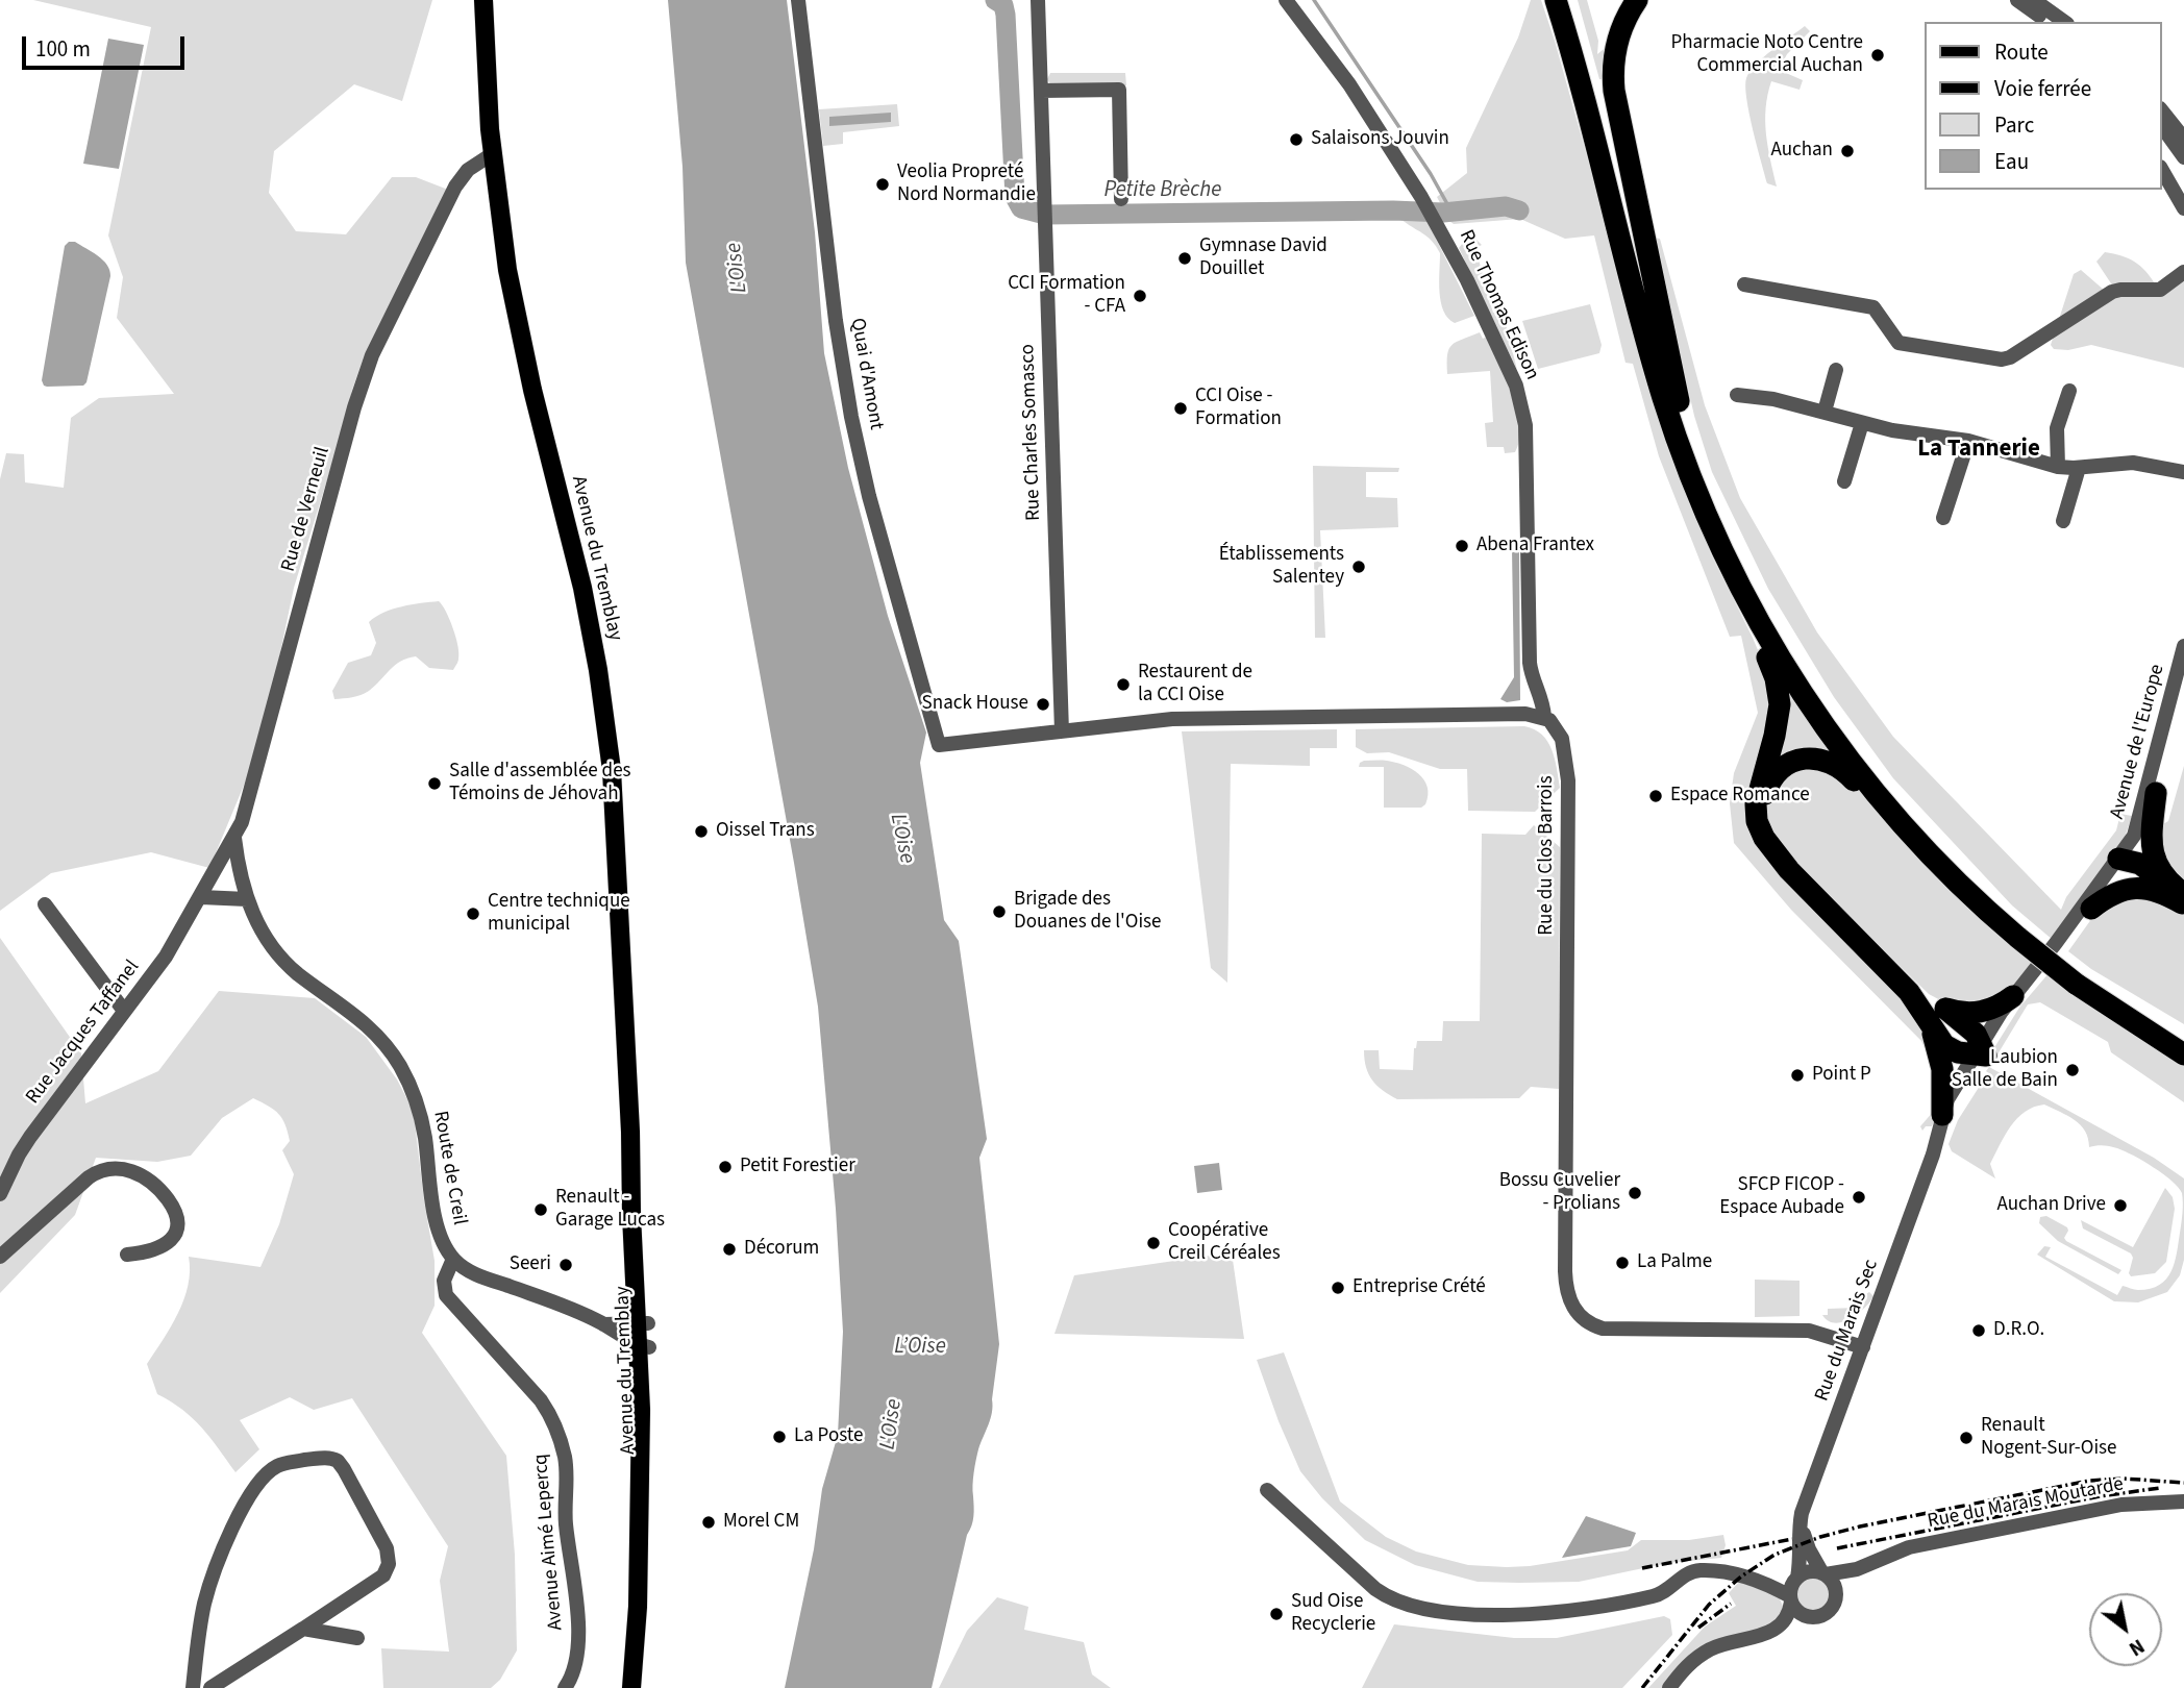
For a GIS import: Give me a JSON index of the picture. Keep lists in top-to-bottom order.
{
  "streets": {
    "main road": ["Avenue du Tremblay"],
    "street": [
      "Rue Thomas Edison",
      "Quai d'Amont",
      "Rue Charles Somasco",
      "Rue de Verneuil",
      "Avenue de l'Europe",
      "Rue du Clos Barrois",
      "Rue Jacques Taffanel",
      "Route de Creil",
      "Rue du Marais Sec",
      "Rue du Marais Moutarde",
      "Avenue Aimé Lepercq"
    ]
  },
  "crossings": [
    ["Rue Thomas Edison", "Rue du Clos Barrois"],
    ["Quai d'Amont", "Rue Charles Somasco"],
    ["Rue de Verneuil", "Avenue du Tremblay"],
    ["Rue de Verneuil", "Rue Jacques Taffanel"],
    ["Rue de Verneuil", "Route de Creil"],
    ["Avenue de l'Europe", "Rue du Marais Sec"],
    ["Rue du Clos Barrois", "Rue du Marais Sec"],
    ["Route de Creil", "Avenue Aimé Lepercq"],
    ["Rue du Marais Sec", "Rue du Marais Moutarde"]
  ],
  "districts": ["La Tannerie"],
  "water": ["Petite Brèche", "L'Oise", "L’Oise"],
  "places": [
    "Pharmacie Noto Centre Commercial Auchan",
    "Salaisons Jouvin",
    "Auchan",
    "Veolia Propreté Nord Normandie",
    "Gymnase David Douillet",
    "CCI Formation - CFA",
    "CCI Oise - Formation",
    "Abena Frantex",
    "Établissements Salentey",
    "Restaurent de la CCI Oise",
    "Snack House",
    "Salle d'assemblée des Témoins de Jéhovah",
    "Espace Romance",
    "Oissel Trans",
    "Brigade des Douanes de l'Oise",
    "Centre technique municipal",
    "Laubion Salle de Bain",
    "Point P",
    "Petit Forestier",
    "Bossu Cuvelier - Prolians",
    "SFCP FICOP - Espace Aubade",
    "Auchan Drive",
    "Renault - Garage Lucas",
    "Coopérative Creil Céréales",
    "Décorum",
    "La Palme",
    "Seeri",
    "Entreprise Crété",
    "D.R.O.",
    "La Poste",
    "Renault Nogent-Sur-Oise",
    "Morel CM",
    "Sud Oise Recyclerie"
  ],
  "legend": [
    "Route",
    "Voie ferrée",
    "Parc",
    "Eau"
  ],
  "scale_bar": "100 m",
  "north": "bottom right"
}
